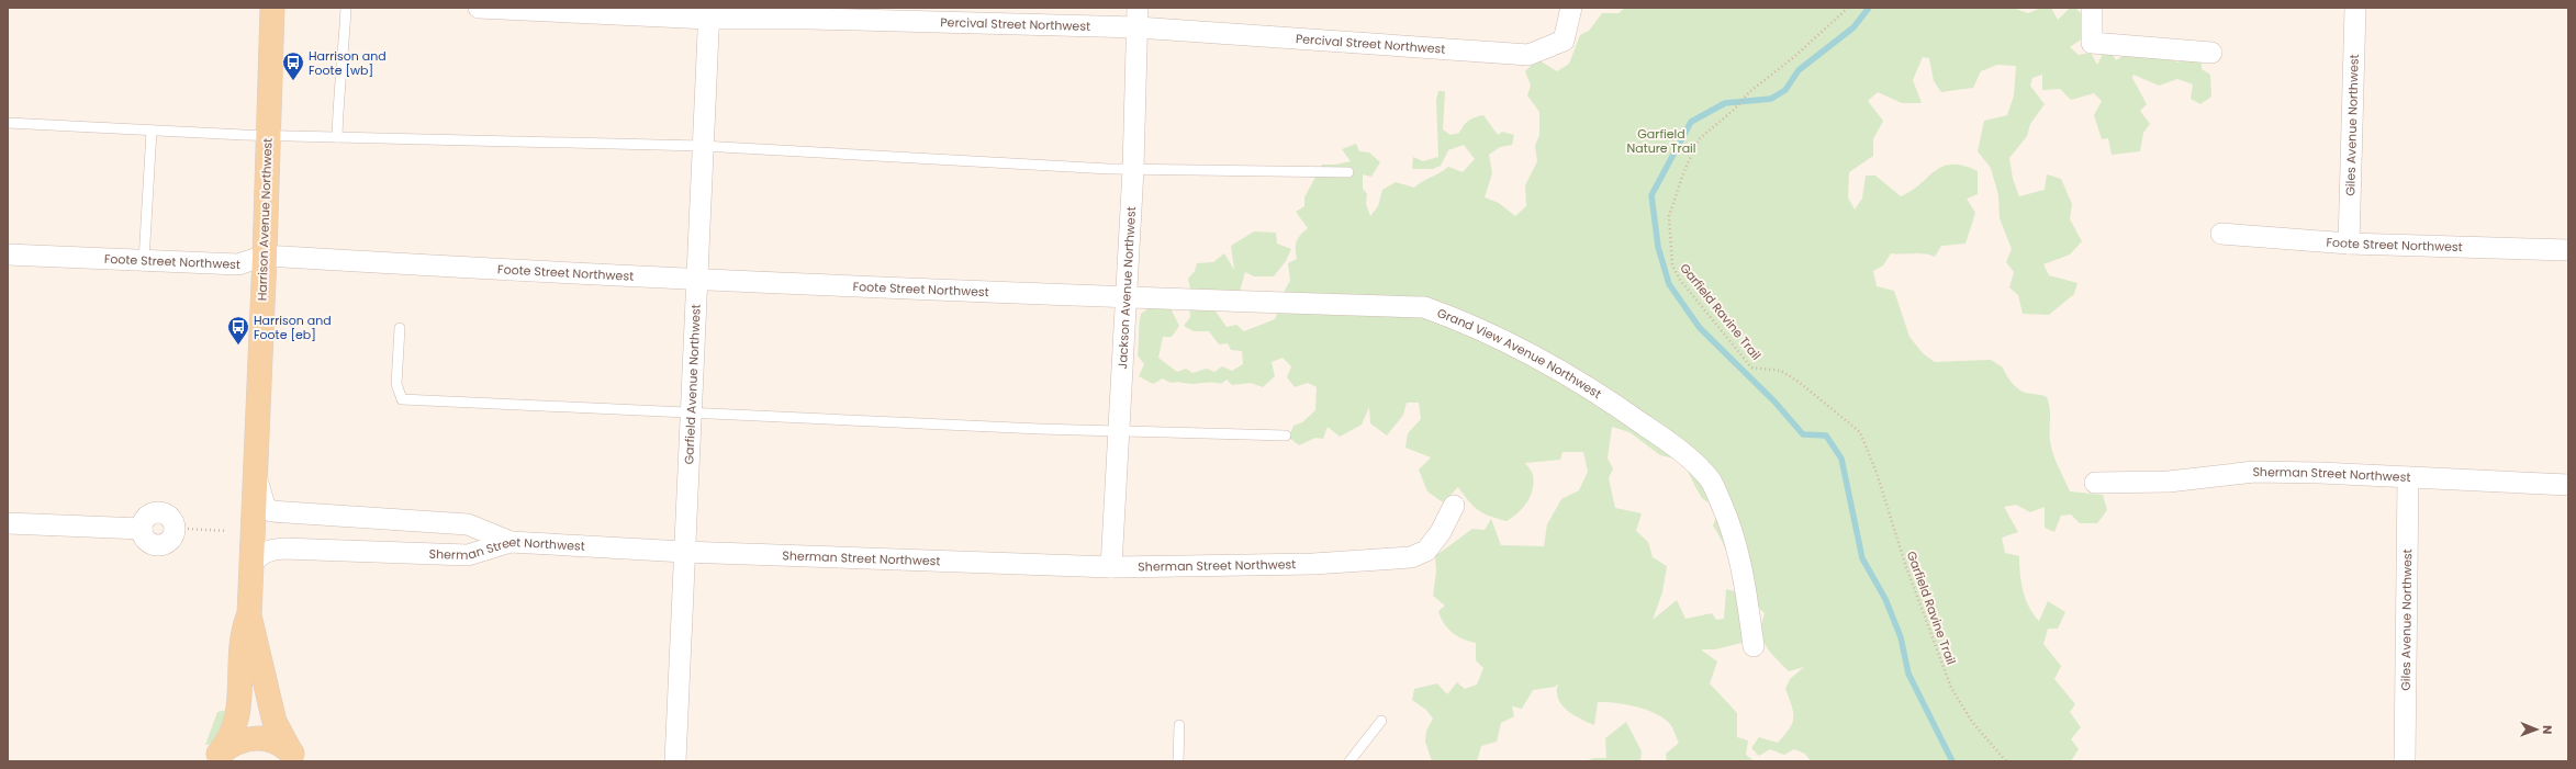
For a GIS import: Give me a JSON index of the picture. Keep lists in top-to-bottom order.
{
  "streets": {
    "main road": ["Harrison Avenue Northwest"],
    "street": [
      "Percival Street Northwest",
      "Giles Avenue Northwest",
      "Foote Street Northwest",
      "Jackson Avenue Northwest",
      "Grand View Avenue Northwest",
      "Garfield Avenue Northwest",
      "Sherman Street Northwest"
    ],
    "path": ["Garfield Ravine Trail"]
  },
  "crossings": [
    ["Percival Street Northwest", "Jackson Avenue Northwest"],
    ["Percival Street Northwest", "Garfield Avenue Northwest"],
    ["Giles Avenue Northwest", "Foote Street Northwest"],
    ["Giles Avenue Northwest", "Sherman Street Northwest"],
    ["Harrison Avenue Northwest", "Foote Street Northwest"],
    ["Harrison Avenue Northwest", "Sherman Street Northwest"],
    ["Foote Street Northwest", "Jackson Avenue Northwest"],
    ["Foote Street Northwest", "Grand View Avenue Northwest"],
    ["Foote Street Northwest", "Garfield Avenue Northwest"],
    ["Jackson Avenue Northwest", "Grand View Avenue Northwest"],
    ["Jackson Avenue Northwest", "Sherman Street Northwest"],
    ["Garfield Avenue Northwest", "Sherman Street Northwest"]
  ],
  "parks": ["Garfield Nature Trail"],
  "places": {
    "bus stop": ["Harrison and Foote [wb]", "Harrison and Foote [eb]"]
  },
  "north": "right"
}
